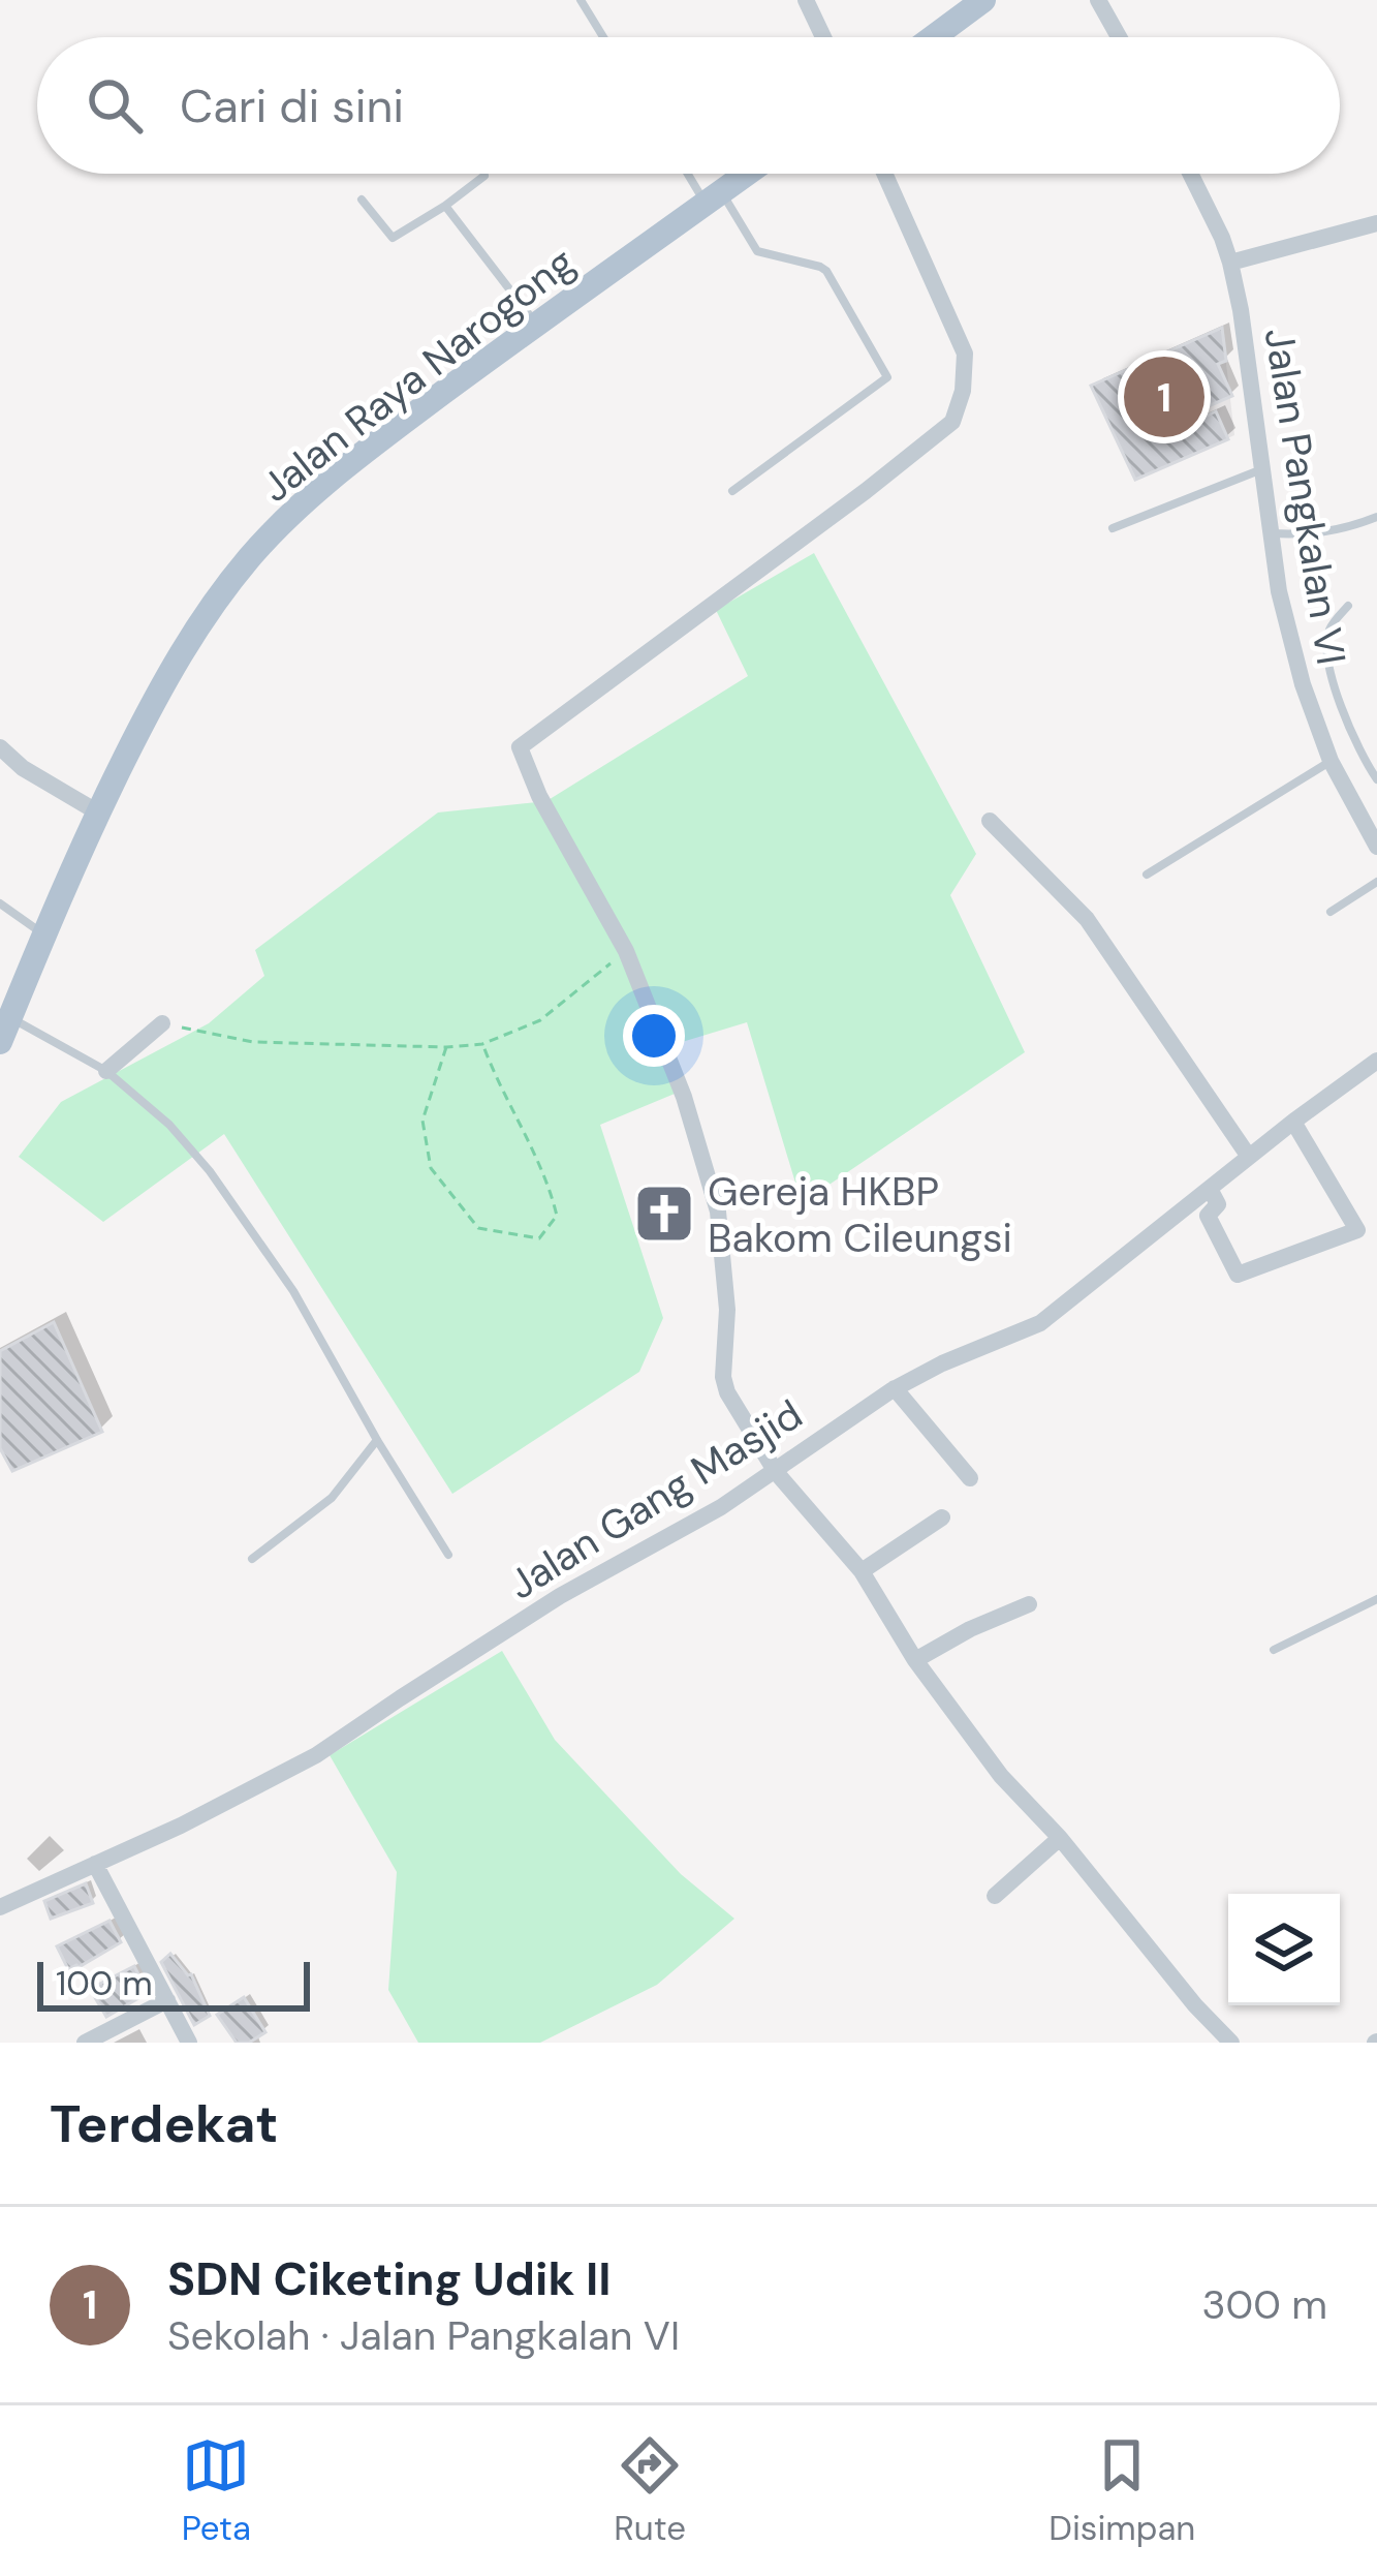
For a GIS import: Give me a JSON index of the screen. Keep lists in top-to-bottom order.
{
  "streets": {
    "main road": ["Jalan Raya Narogong"],
    "street": ["Jalan Pangkalan VI", "Jalan Gang Masjid"]
  },
  "places": {
    "church": ["Gereja HKBP Bakom Cileungsi"]
  },
  "scale_bar": "100 m",
  "page": {
    "search": "Cari di sini",
    "pins": "1",
    "scale": "100 m",
    "heading": "Terdekat",
    "list": [
      {
        "mark": "1",
        "name": "SDN Ciketing Udik II",
        "note": "Sekolah · Jalan Pangkalan VI",
        "value": "300 m"
      }
    ],
    "nav": ["Peta", "Rute", "Disimpan"]
  }
}
